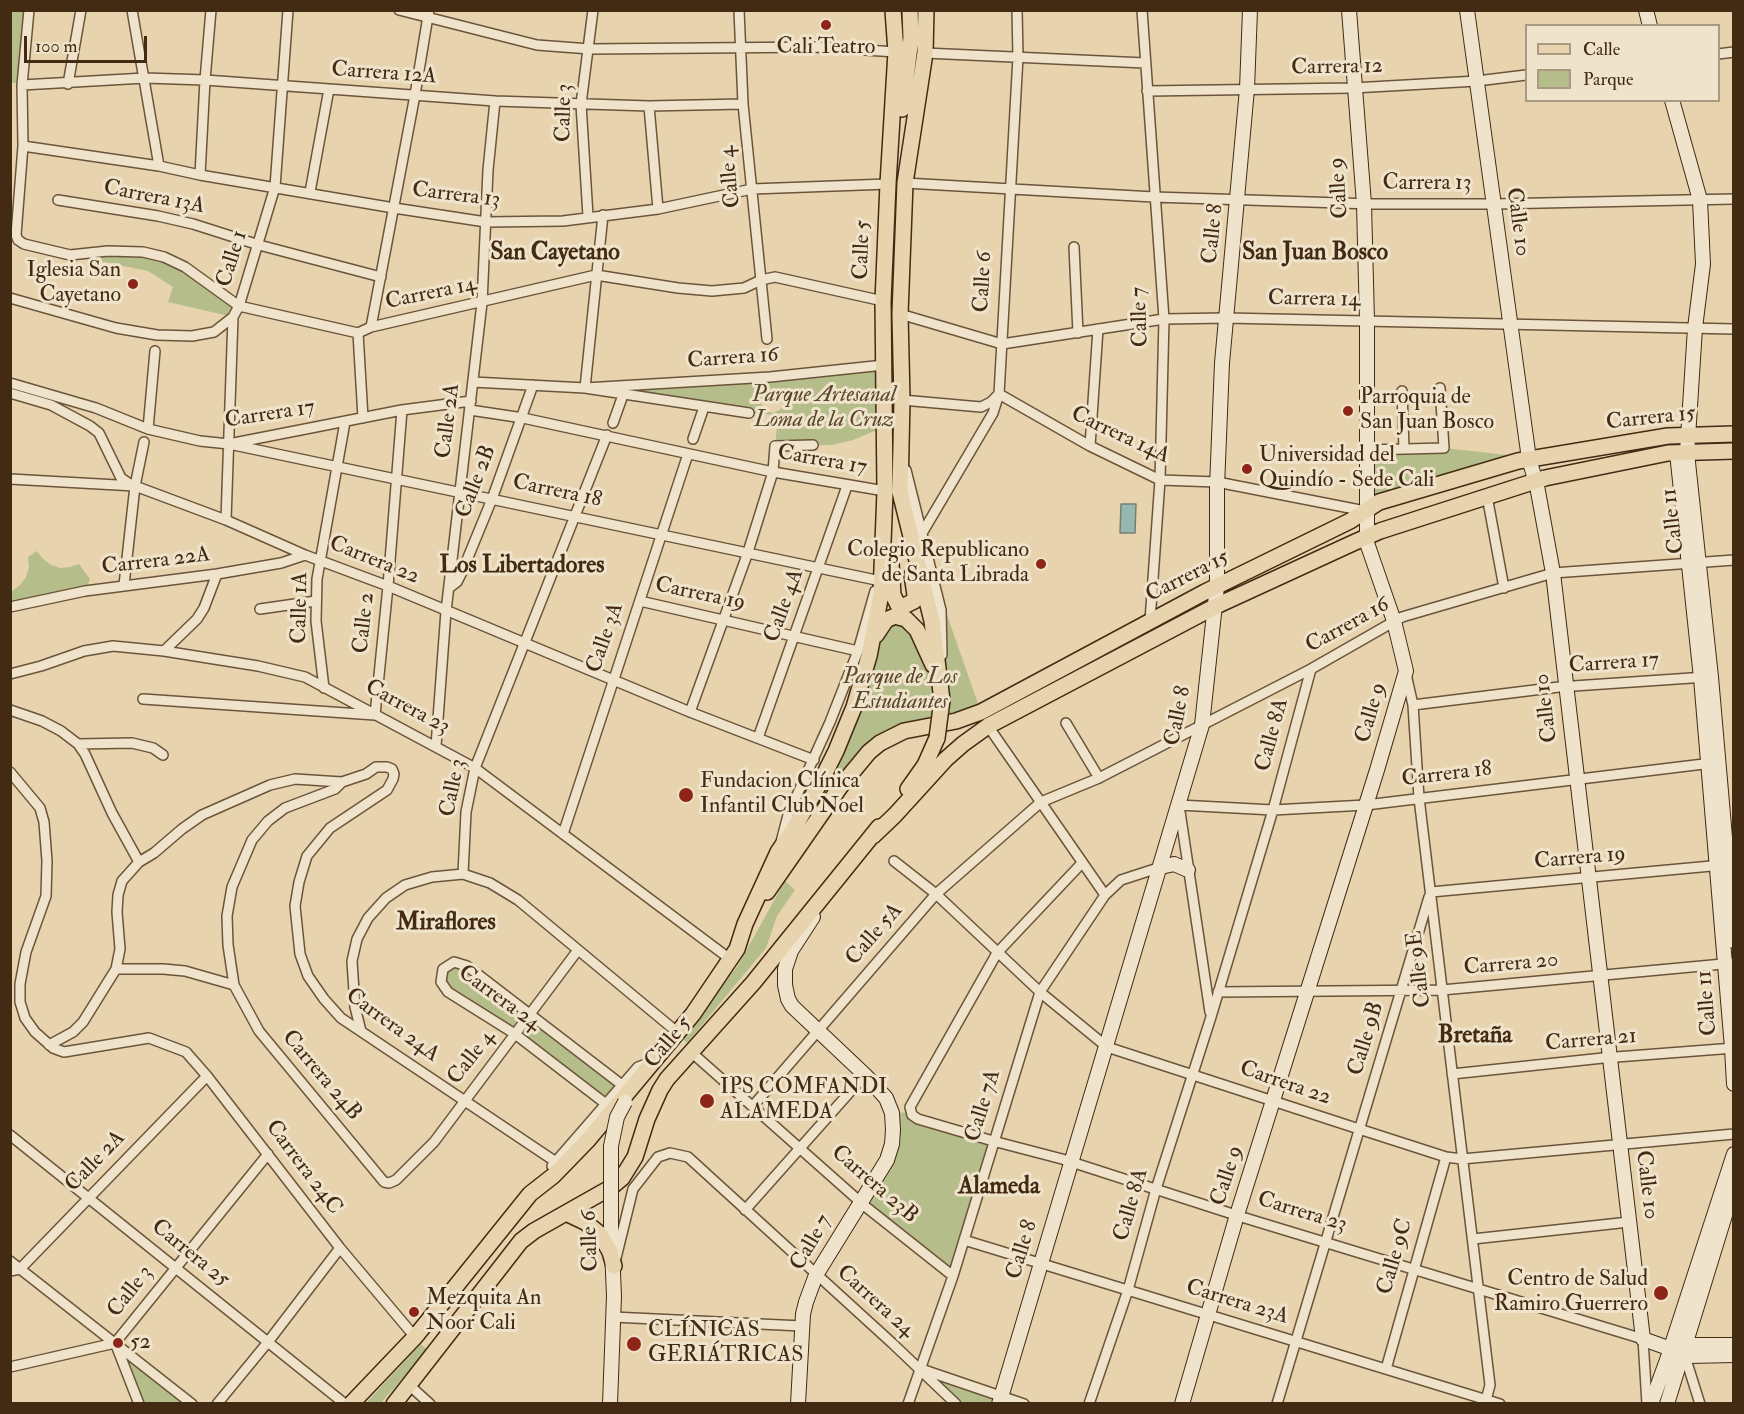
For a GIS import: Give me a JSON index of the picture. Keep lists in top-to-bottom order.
{
  "streets": {
    "main road": [
      "Calle 9",
      "Calle 10",
      "Calle 8",
      "Calle 5",
      "Calle 6",
      "Calle 7",
      "Carrera 15",
      "Calle 11",
      "Carrera 23"
    ],
    "street": [
      "Carrera 12",
      "Carrera 12A",
      "Calle 3",
      "Calle 4",
      "Carrera 13",
      "Carrera 13A",
      "Calle 1",
      "Carrera 14",
      "Carrera 16",
      "Carrera 17",
      "Calle 2A",
      "Carrera 14A",
      "Calle 2B",
      "Carrera 18",
      "Carrera 22",
      "Carrera 22A",
      "Carrera 19",
      "Calle 4A",
      "Calle 1A",
      "Calle 2",
      "Calle 3A",
      "Calle 8A",
      "Calle 5A",
      "Carrera 20",
      "Calle 9E",
      "Carrera 24",
      "Carrera 24A",
      "Calle 9B",
      "Carrera 21",
      "Carrera 24B",
      "Calle 7A",
      "Carrera 24C",
      "Carrera 23B",
      "Carrera 25",
      "Calle 9C",
      "Carrera 23A"
    ]
  },
  "crossings": [
    ["Carrera 12", "Calle 9"],
    ["Carrera 12", "Calle 10"],
    ["Carrera 12", "Calle 8"],
    ["Carrera 12", "Calle 7"],
    ["Carrera 12A", "Calle 3"],
    ["Carrera 12A", "Calle 4"],
    ["Carrera 12A", "Calle 1"],
    ["Carrera 12A", "Calle 2A"],
    ["Calle 3", "Carrera 13"],
    ["Calle 3", "Carrera 17"],
    ["Calle 3", "Carrera 18"],
    ["Calle 3", "Carrera 22"],
    ["Calle 3", "Carrera 23"],
    ["Calle 3", "Carrera 24C"],
    ["Calle 3", "Carrera 25"],
    ["Calle 4", "Carrera 13"],
    ["Calle 4", "Carrera 14"],
    ["Calle 4", "Carrera 24"],
    ["Calle 4", "Carrera 24A"],
    ["Calle 4", "Carrera 24B"],
    ["Carrera 13", "Calle 9"],
    ["Carrera 13", "Calle 10"],
    ["Carrera 13", "Calle 8"],
    ["Carrera 13", "Calle 5"],
    ["Carrera 13", "Calle 1"],
    ["Carrera 13", "Calle 6"],
    ["Carrera 13", "Calle 7"],
    ["Carrera 13", "Calle 2A"],
    ["Carrera 13", "Calle 11"],
    ["Calle 9", "Carrera 14"],
    ["Calle 9", "Carrera 16"],
    ["Calle 9", "Carrera 15"],
    ["Calle 9", "Carrera 14A"],
    ["Calle 9", "Carrera 18"],
    ["Calle 9", "Carrera 22"],
    ["Calle 9", "Carrera 23"],
    ["Calle 9", "Carrera 20"],
    ["Calle 9", "Calle 9E"],
    ["Calle 9", "Carrera 23A"],
    ["Carrera 13A", "Calle 1"],
    ["Calle 10", "Carrera 14"],
    ["Calle 10", "Carrera 16"],
    ["Calle 10", "Carrera 17"],
    ["Calle 10", "Carrera 15"],
    ["Calle 10", "Carrera 18"],
    ["Calle 10", "Carrera 22"],
    ["Calle 10", "Carrera 19"],
    ["Calle 10", "Carrera 23"],
    ["Calle 10", "Carrera 20"],
    ["Calle 10", "Carrera 21"],
    ["Calle 8", "Carrera 14"],
    ["Calle 8", "Carrera 16"],
    ["Calle 8", "Carrera 15"],
    ["Calle 8", "Carrera 14A"],
    ["Calle 8", "Carrera 18"],
    ["Calle 8", "Carrera 22"],
    ["Calle 8", "Carrera 23"],
    ["Calle 8", "Calle 8A"],
    ["Calle 8", "Calle 7A"],
    ["Calle 8", "Carrera 23A"],
    ["Calle 5", "Calle 6"],
    ["Calle 5", "Carrera 14"],
    ["Calle 5", "Carrera 16"],
    ["Calle 5", "Carrera 17"],
    ["Calle 5", "Carrera 15"],
    ["Calle 5", "Carrera 18"],
    ["Calle 5", "Carrera 22"],
    ["Calle 5", "Carrera 19"],
    ["Calle 5", "Carrera 23"],
    ["Calle 5", "Carrera 24"],
    ["Calle 5", "Carrera 24A"],
    ["Calle 5", "Carrera 24C"],
    ["Calle 5", "Carrera 23B"],
    ["Calle 1", "Carrera 17"],
    ["Calle 1", "Carrera 18"],
    ["Calle 1", "Carrera 22"],
    ["Calle 6", "Carrera 14"],
    ["Calle 6", "Carrera 14A"],
    ["Calle 6", "Carrera 24"],
    ["Carrera 14", "Calle 7"],
    ["Carrera 14", "Calle 2A"],
    ["Carrera 14", "Calle 11"],
    ["Calle 7", "Carrera 15"],
    ["Calle 7", "Carrera 14A"],
    ["Calle 7", "Carrera 24"],
    ["Calle 7", "Carrera 23B"],
    ["Carrera 16", "Calle 2A"],
    ["Carrera 16", "Calle 2B"],
    ["Carrera 16", "Calle 11"],
    ["Carrera 16", "Calle 8A"],
    ["Carrera 16", "Calle 5A"],
    ["Carrera 17", "Calle 2A"],
    ["Carrera 17", "Calle 2B"],
    ["Carrera 17", "Carrera 18"],
    ["Carrera 17", "Calle 11"],
    ["Carrera 17", "Calle 4A"],
    ["Carrera 17", "Calle 1A"],
    ["Carrera 17", "Calle 2"],
    ["Carrera 17", "Calle 3A"],
    ["Carrera 17", "Calle 9E"],
    ["Carrera 15", "Carrera 14A"],
    ["Carrera 15", "Calle 11"],
    ["Calle 2A", "Calle 2B"],
    ["Calle 2A", "Carrera 18"],
    ["Calle 2A", "Carrera 22"],
    ["Calle 2A", "Carrera 23"],
    ["Calle 2A", "Carrera 24C"],
    ["Calle 2A", "Carrera 25"],
    ["Calle 2B", "Carrera 18"],
    ["Carrera 18", "Calle 11"],
    ["Carrera 18", "Calle 4A"],
    ["Carrera 18", "Calle 1A"],
    ["Carrera 18", "Calle 2"],
    ["Carrera 18", "Calle 3A"],
    ["Carrera 18", "Calle 8A"],
    ["Carrera 18", "Calle 9E"],
    ["Calle 11", "Carrera 19"],
    ["Calle 11", "Carrera 20"],
    ["Calle 11", "Carrera 21"],
    ["Carrera 22", "Carrera 22A"],
    ["Carrera 22", "Calle 4A"],
    ["Carrera 22", "Calle 1A"],
    ["Carrera 22", "Calle 2"],
    ["Carrera 22", "Calle 3A"],
    ["Carrera 22", "Carrera 23"],
    ["Carrera 22", "Calle 8A"],
    ["Carrera 22", "Calle 5A"],
    ["Carrera 22", "Calle 9E"],
    ["Carrera 22", "Calle 9B"],
    ["Carrera 22", "Calle 7A"],
    ["Carrera 22", "Calle 9C"],
    ["Carrera 19", "Calle 4A"],
    ["Carrera 19", "Calle 3A"],
    ["Carrera 19", "Calle 9E"],
    ["Carrera 19", "Calle 9B"],
    ["Calle 1A", "Carrera 23"],
    ["Calle 2", "Carrera 23"],
    ["Calle 3A", "Carrera 23"],
    ["Carrera 23", "Calle 8A"],
    ["Carrera 23", "Calle 9E"],
    ["Carrera 23", "Calle 9B"],
    ["Carrera 23", "Calle 7A"],
    ["Carrera 23", "Calle 9C"],
    ["Calle 8A", "Carrera 20"],
    ["Calle 8A", "Carrera 23A"],
    ["Calle 5A", "Carrera 23B"],
    ["Carrera 20", "Calle 9E"],
    ["Carrera 20", "Calle 9B"],
    ["Calle 9E", "Calle 9B"],
    ["Calle 9E", "Carrera 21"],
    ["Calle 9E", "Carrera 23A"],
    ["Carrera 24", "Calle 7A"],
    ["Carrera 24A", "Carrera 24B"],
    ["Calle 9B", "Carrera 23A"],
    ["Calle 7A", "Carrera 23B"],
    ["Calle 7A", "Carrera 23A"],
    ["Calle 9C", "Carrera 23A"]
  ],
  "districts": [
    "San Cayetano",
    "San Juan Bosco",
    "Los Libertadores",
    "Miraflores",
    "Bretaña",
    "Alameda"
  ],
  "parks": ["Parque Artesanal Loma de la Cruz", "Parque de Los Estudiantes"],
  "places": [
    "Cali Teatro",
    "Iglesia San Cayetano",
    "Parroquia de San Juan Bosco",
    "Universidad del Quindío - Sede Cali",
    "Colegio Republicano de Santa Librada",
    "Fundacion Clínica Infantil Club Noel",
    "IPS COMFANDI ALAMEDA",
    "Centro de Salud Ramiro Guerrero",
    "Mezquita An Noor Cali",
    "52",
    "CLÍNICAS GERIÁTRICAS"
  ],
  "legend": ["Calle", "Parque"],
  "scale_bar": "100 m"
}
